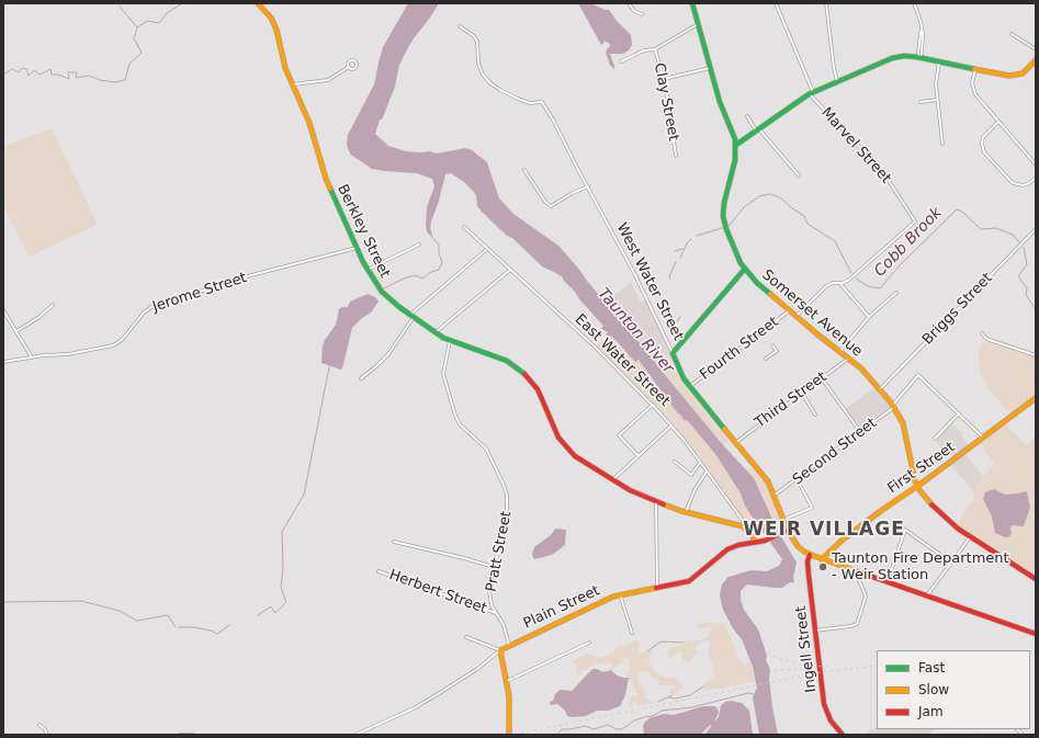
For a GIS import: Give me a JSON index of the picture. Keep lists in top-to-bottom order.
{
  "streets": {
    "main road": [
      "Berkley Street",
      "West Water Street",
      "Somerset Avenue",
      "East Water Street",
      "First Street",
      "Plain Street",
      "Ingell Street"
    ],
    "street": [
      "Clay Street",
      "Marvel Street",
      "Jerome Street",
      "Briggs Street",
      "Fourth Street",
      "Third Street",
      "Second Street",
      "Pratt Street",
      "Herbert Street"
    ]
  },
  "crossings": [
    ["Berkley Street", "Jerome Street"],
    ["Berkley Street", "East Water Street"],
    ["Berkley Street", "Pratt Street"],
    ["West Water Street", "Fourth Street"],
    ["West Water Street", "Third Street"],
    ["West Water Street", "Second Street"],
    ["West Water Street", "First Street"],
    ["West Water Street", "Plain Street"],
    ["West Water Street", "Ingell Street"],
    ["Briggs Street", "Somerset Avenue"],
    ["Somerset Avenue", "Fourth Street"],
    ["Somerset Avenue", "Third Street"],
    ["Somerset Avenue", "Second Street"],
    ["Somerset Avenue", "First Street"],
    ["East Water Street", "Plain Street"],
    ["Pratt Street", "Herbert Street"],
    ["Pratt Street", "Plain Street"]
  ],
  "districts": ["WEIR VILLAGE"],
  "water": ["Cobb Brook", "Taunton River"],
  "places": ["Taunton Fire Department - Weir Station"],
  "legend": ["Fast", "Slow", "Jam"]
}
